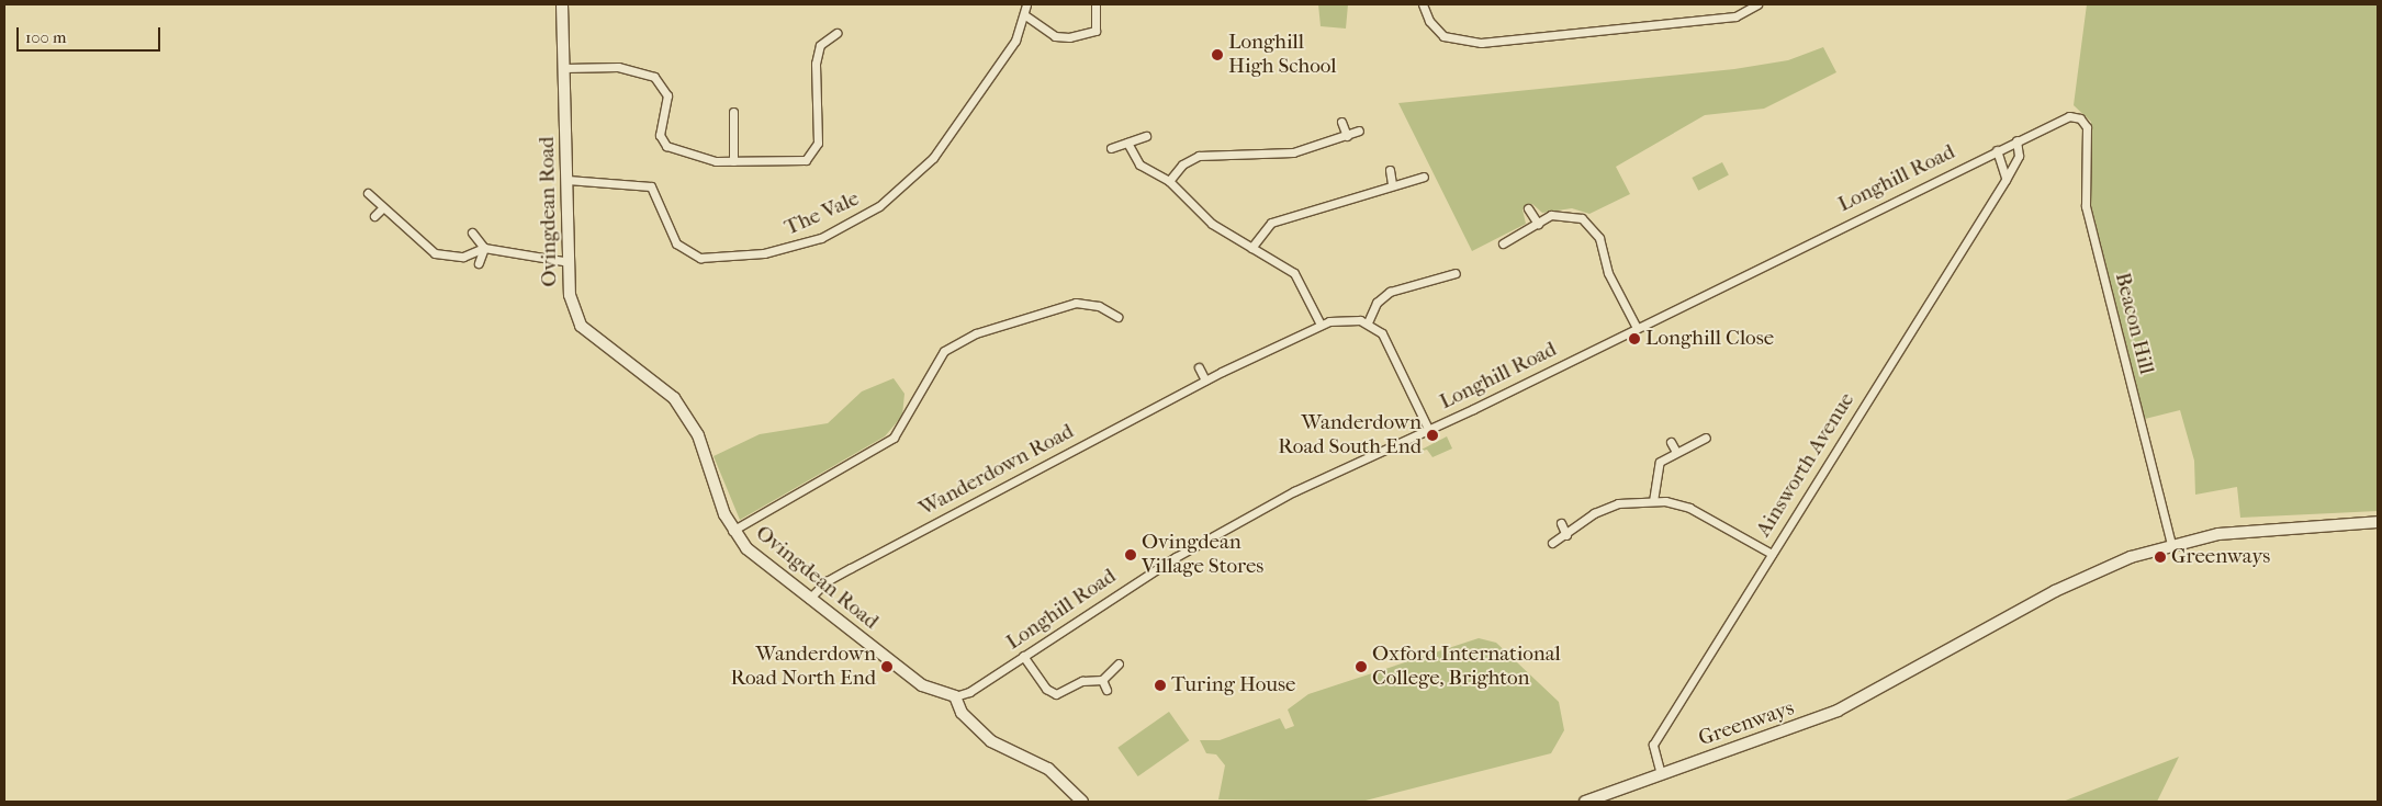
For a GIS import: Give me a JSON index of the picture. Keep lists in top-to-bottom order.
{
  "streets": {
    "street": [
      "Longhill Road",
      "Ovingdean Road",
      "The Vale",
      "Beacon Hill",
      "Ainsworth Avenue",
      "Wanderdown Road",
      "Greenways"
    ]
  },
  "crossings": [
    ["Longhill Road", "Ovingdean Road"],
    ["Longhill Road", "Beacon Hill"],
    ["Longhill Road", "Ainsworth Avenue"],
    ["Ovingdean Road", "The Vale"],
    ["Ovingdean Road", "Wanderdown Road"],
    ["Beacon Hill", "Greenways"],
    ["Ainsworth Avenue", "Greenways"]
  ],
  "places": [
    "Longhill High School",
    "Longhill Close",
    "Wanderdown Road South End",
    "Ovingdean Village Stores",
    "Greenways",
    "Wanderdown Road North End",
    "Oxford International College, Brighton",
    "Turing House"
  ],
  "scale_bar": "100 m"
}
